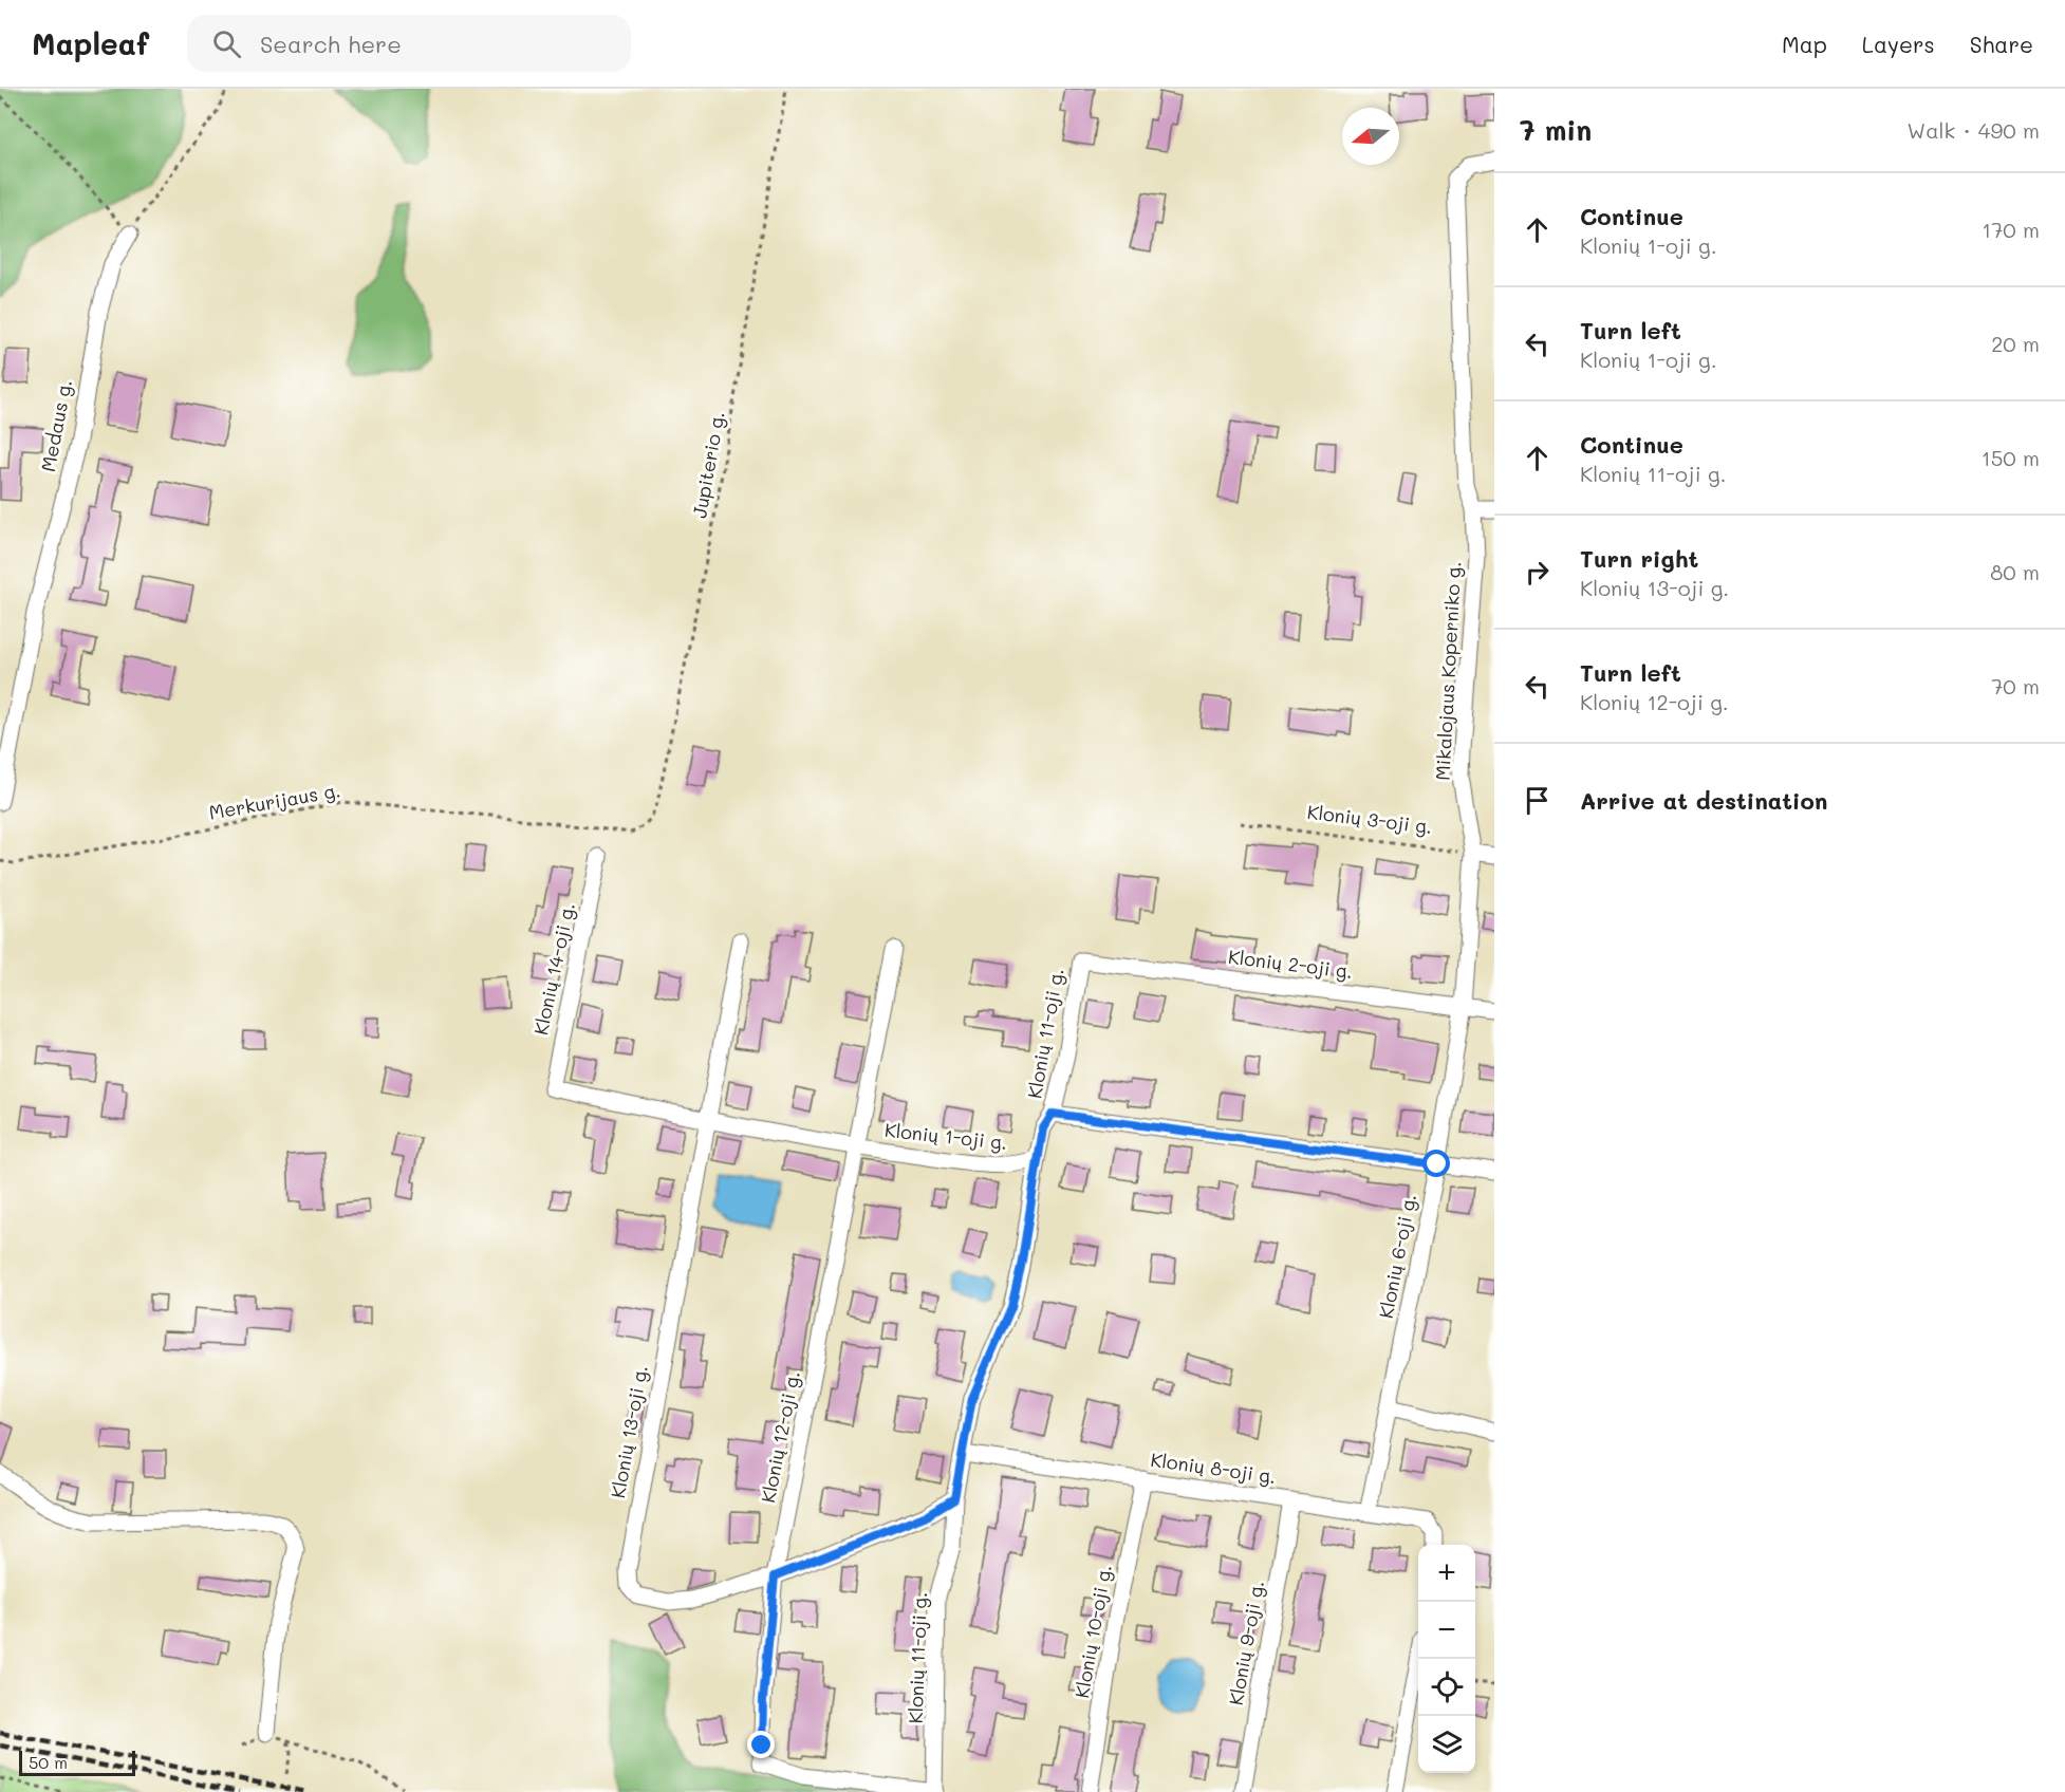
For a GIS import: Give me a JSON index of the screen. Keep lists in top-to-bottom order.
{
  "streets": {
    "street": [
      "Medaus g.",
      "Mikalojaus Koperniko g.",
      "Klonių 2-oji g.",
      "Klonių 14-oji g.",
      "Klonių 11-oji g.",
      "Klonių 1-oji g.",
      "Klonių 6-oji g.",
      "Klonių 13-oji g.",
      "Klonių 12-oji g.",
      "Klonių 8-oji g.",
      "Klonių 10-oji g.",
      "Klonių 9-oji g."
    ],
    "path": ["Jupiterio g.", "Merkurijaus g.", "Klonių 3-oji g."]
  },
  "crossings": [
    ["Jupiterio g.", "Merkurijaus g."],
    ["Mikalojaus Koperniko g.", "Klonių 3-oji g."],
    ["Mikalojaus Koperniko g.", "Klonių 6-oji g."],
    ["Klonių 3-oji g.", "Klonių 6-oji g."],
    ["Klonių 2-oji g.", "Klonių 11-oji g."],
    ["Klonių 2-oji g.", "Klonių 6-oji g."],
    ["Klonių 14-oji g.", "Klonių 1-oji g."],
    ["Klonių 11-oji g.", "Klonių 1-oji g."],
    ["Klonių 11-oji g.", "Klonių 13-oji g."],
    ["Klonių 11-oji g.", "Klonių 12-oji g."],
    ["Klonių 11-oji g.", "Klonių 8-oji g."],
    ["Klonių 1-oji g.", "Klonių 13-oji g."],
    ["Klonių 1-oji g.", "Klonių 12-oji g."],
    ["Klonių 6-oji g.", "Klonių 8-oji g."],
    ["Klonių 13-oji g.", "Klonių 12-oji g."],
    ["Klonių 8-oji g.", "Klonių 10-oji g."],
    ["Klonių 8-oji g.", "Klonių 9-oji g."]
  ],
  "scale_bar": "50 m",
  "north": "left",
  "page": {
    "header": "Mapleaf",
    "search": "Search here",
    "nav": ["Map", "Layers", "Share"],
    "heading": ["7 min", "Walk · 490 m"],
    "list": [
      ["Continue", "Klonių 1-oji g.", "170 m"],
      ["Turn left", "Klonių 1-oji g.", "20 m"],
      ["Continue", "Klonių 11-oji g.", "150 m"],
      ["Turn right", "Klonių 13-oji g.", "80 m"],
      ["Turn left", "Klonių 12-oji g.", "70 m"],
      "Arrive at destination"
    ],
    "map_buttons": ["+", "−"],
    "scale": "50 m"
  }
}
